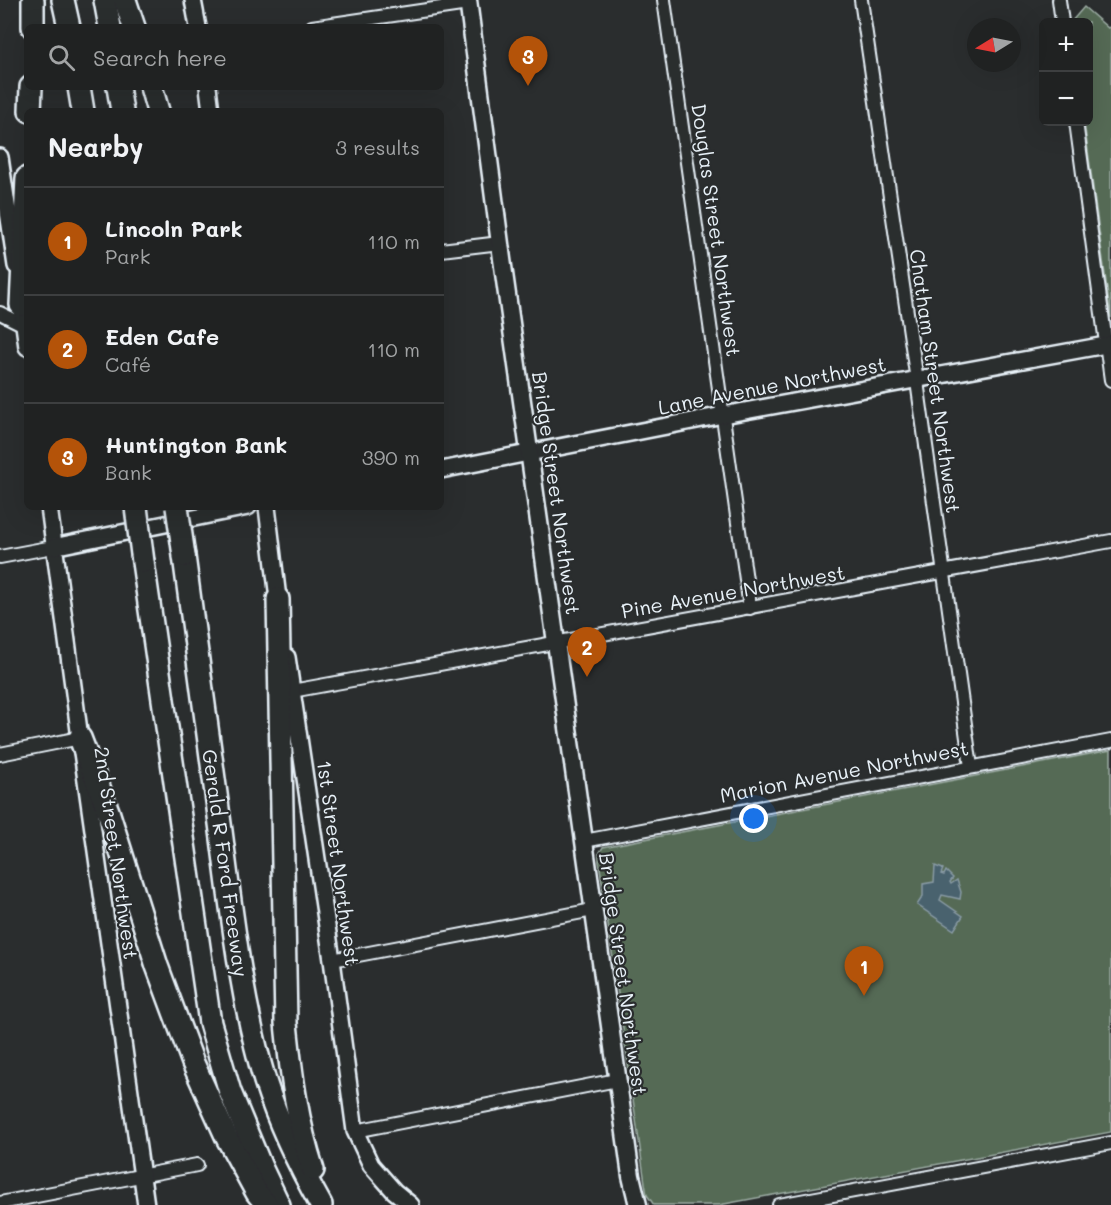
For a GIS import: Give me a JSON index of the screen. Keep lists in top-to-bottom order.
{
  "streets": {
    "highway": ["Gerald R Ford Freeway"],
    "main road": ["Bridge Street Northwest"],
    "street": [
      "Douglas Street Northwest",
      "Chatham Street Northwest",
      "Lane Avenue Northwest",
      "Pine Avenue Northwest",
      "Marion Avenue Northwest",
      "2nd Street Northwest",
      "1st Street Northwest"
    ]
  },
  "crossings": [
    ["Douglas Street Northwest", "Lane Avenue Northwest"],
    ["Douglas Street Northwest", "Pine Avenue Northwest"],
    ["Chatham Street Northwest", "Lane Avenue Northwest"],
    ["Chatham Street Northwest", "Pine Avenue Northwest"],
    ["Chatham Street Northwest", "Marion Avenue Northwest"],
    ["Lane Avenue Northwest", "Bridge Street Northwest"],
    ["Bridge Street Northwest", "Pine Avenue Northwest"],
    ["Bridge Street Northwest", "Marion Avenue Northwest"],
    ["Pine Avenue Northwest", "1st Street Northwest"]
  ],
  "north": "left",
  "page": {
    "map_buttons": ["+", "−"],
    "search": "Search here",
    "pins": ["3", "2", "1"],
    "heading": ["Nearby", "3 results"],
    "list": [
      {
        "mark": "1",
        "name": "Lincoln Park",
        "note": "Park",
        "value": "110 m"
      },
      {
        "mark": "2",
        "name": "Eden Cafe",
        "note": "Café",
        "value": "110 m"
      },
      {
        "mark": "3",
        "name": "Huntington Bank",
        "note": "Bank",
        "value": "390 m"
      }
    ]
  }
}
